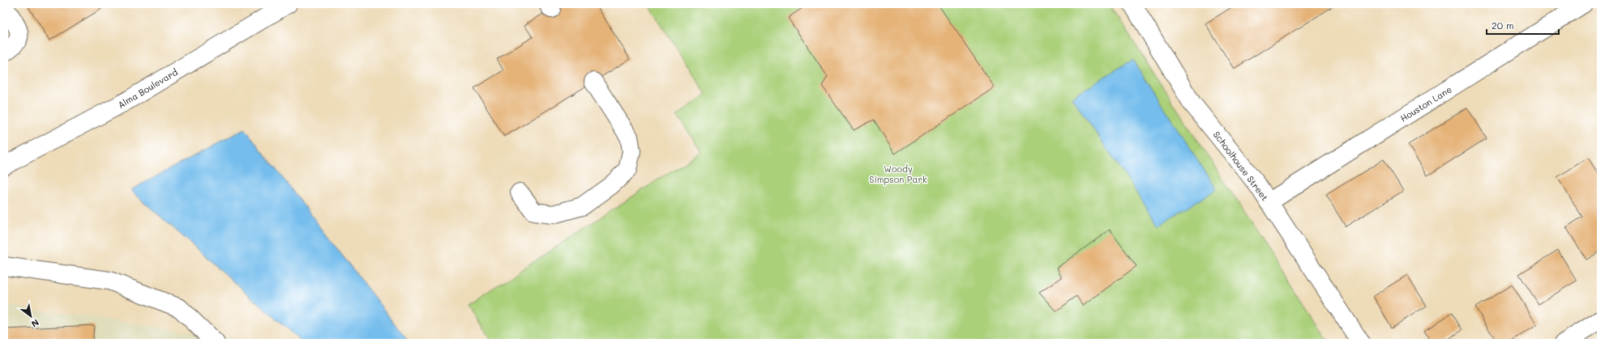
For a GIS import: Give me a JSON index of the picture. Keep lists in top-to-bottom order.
{
  "streets": {
    "street": ["Alma Boulevard", "Houston Lane", "Schoolhouse Street"]
  },
  "crossings": [
    ["Houston Lane", "Schoolhouse Street"]
  ],
  "parks": ["Woody Simpson Park"],
  "scale_bar": "20 m",
  "north": "bottom right"
}
